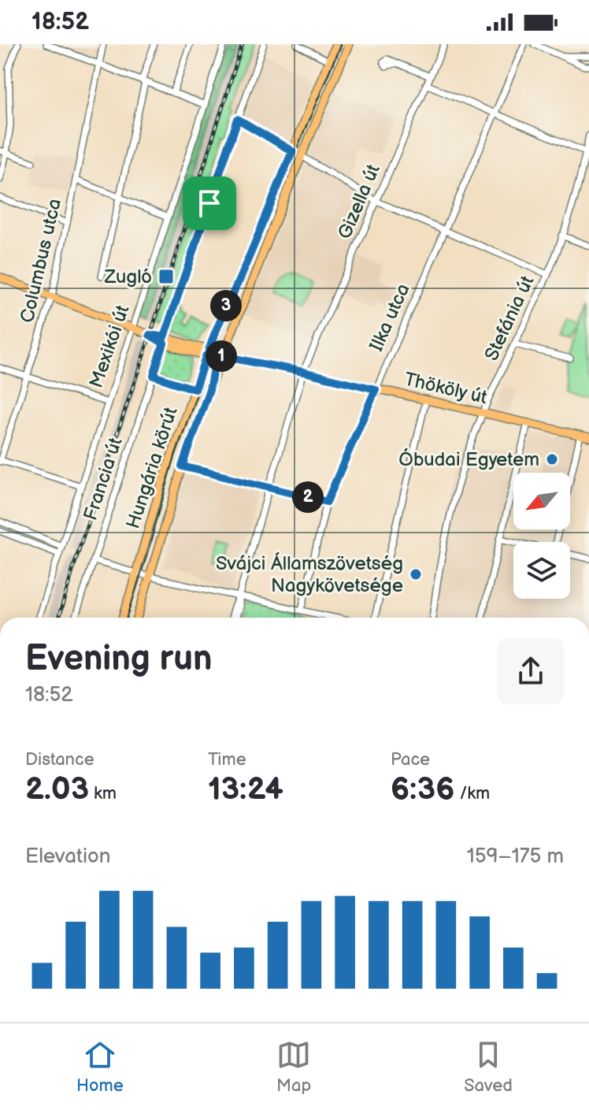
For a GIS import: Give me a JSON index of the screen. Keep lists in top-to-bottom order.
{
  "streets": {
    "main road": ["Thököly út", "Hungária körút"],
    "street": [
      "Gizella út",
      "Columbus utca",
      "Ilka utca",
      "Stefánia út",
      "Mexikói út",
      "Francia út"
    ]
  },
  "crossings": [
    ["Gizella út", "Thököly út"],
    ["Columbus utca", "Thököly út"],
    ["Ilka utca", "Thököly út"],
    ["Stefánia út", "Thököly út"],
    ["Mexikói út", "Thököly út"],
    ["Thököly út", "Hungária körút"],
    ["Thököly út", "Francia út"]
  ],
  "places": {
    "transit": ["Zugló"],
    "other": ["Óbudai Egyetem", "Svájci Államszövetség Nagykövetsége"]
  },
  "north": "bottom left",
  "page": {
    "status": "18:52",
    "pins": ["3", "1", "2"],
    "heading": ["Evening run", "18:52"],
    "stats": [
      ["Distance", "2.03 km"],
      ["Time", "13:24"],
      ["Pace", "6:36 /km"]
    ],
    "chart": ["Elevation", "159–175 m"],
    "tabs": ["Home", "Map", "Saved"]
  }
}
